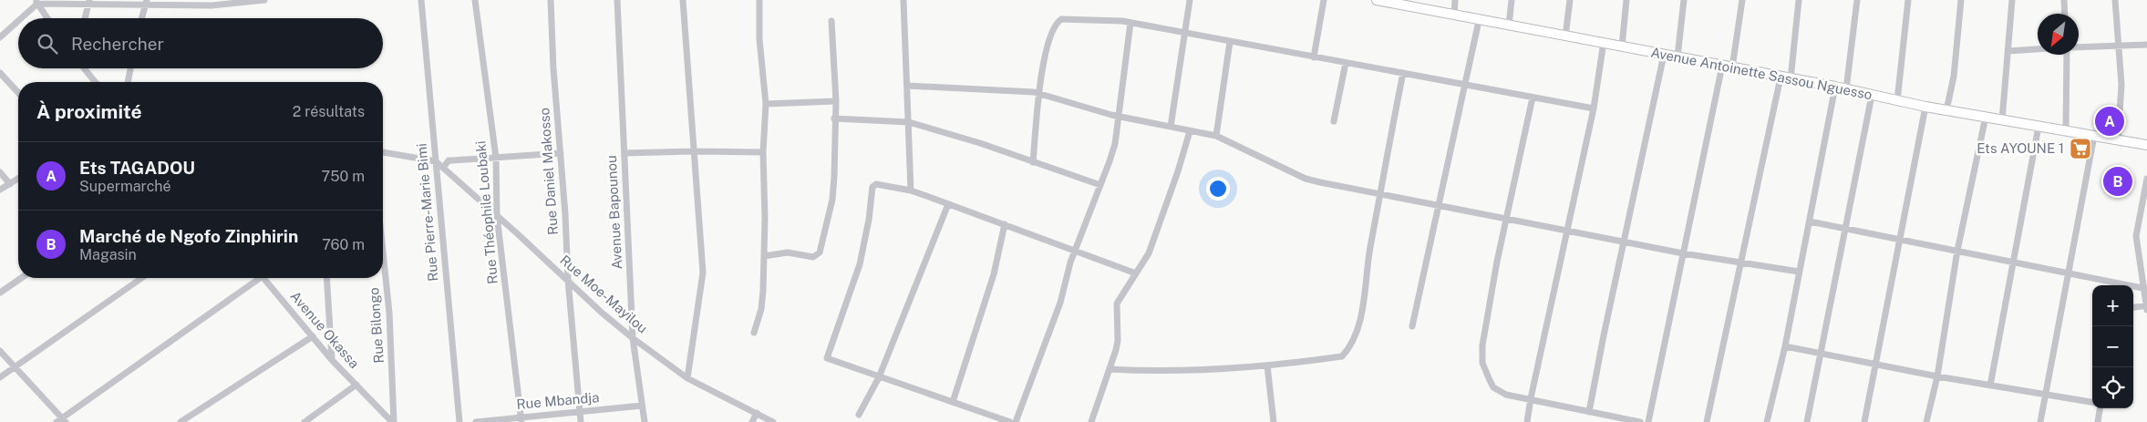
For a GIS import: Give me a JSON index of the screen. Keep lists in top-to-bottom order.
{
  "streets": {
    "street": [
      "Avenue Antoinette Sassou Nguesso",
      "Rue Daniel Makosso",
      "Rue Pierre-Marie Bimi",
      "Rue Théophile Loubaki",
      "Avenue Bapounou",
      "Rue Moe-Mayilou",
      "Rue Bilongo",
      "Avenue Okassa",
      "Rue Mbandja"
    ]
  },
  "crossings": [
    ["Rue Daniel Makosso", "Rue Moe-Mayilou"],
    ["Rue Daniel Makosso", "Rue Mbandja"],
    ["Rue Pierre-Marie Bimi", "Rue Moe-Mayilou"],
    ["Rue Théophile Loubaki", "Rue Moe-Mayilou"],
    ["Rue Théophile Loubaki", "Rue Mbandja"],
    ["Avenue Bapounou", "Rue Moe-Mayilou"],
    ["Avenue Bapounou", "Rue Mbandja"],
    ["Rue Bilongo", "Avenue Okassa"]
  ],
  "places": {
    "supermarket": ["Ets AYOUNE 1"]
  },
  "north": "bottom left",
  "page": {
    "search": "Rechercher",
    "heading": ["À proximité", "2 résultats"],
    "pins": ["A", "B"],
    "list": [
      {
        "mark": "A",
        "name": "Ets TAGADOU",
        "note": "Supermarché",
        "value": "750 m"
      },
      {
        "mark": "B",
        "name": "Marché de Ngofo Zinphirin",
        "note": "Magasin",
        "value": "760 m"
      }
    ],
    "map_buttons": ["+", "−"]
  }
}
